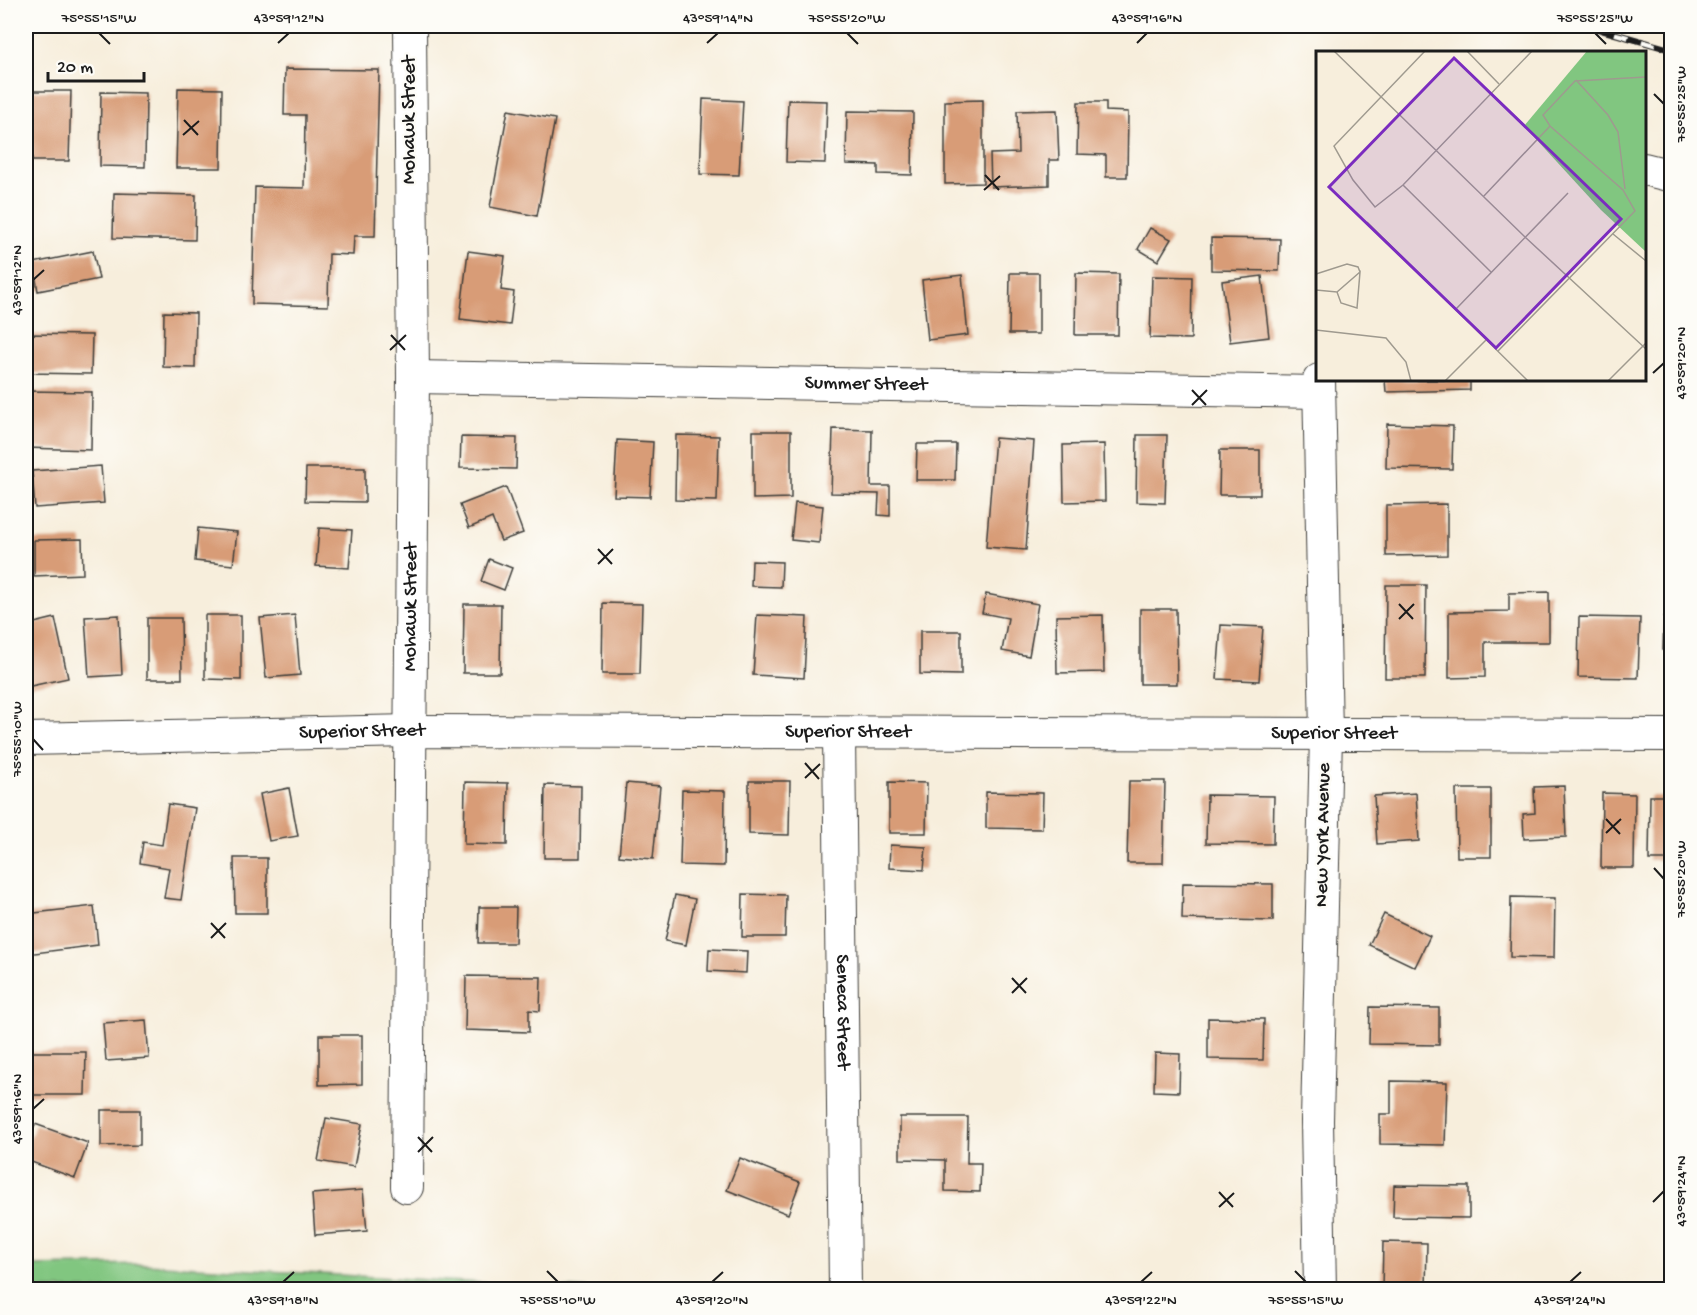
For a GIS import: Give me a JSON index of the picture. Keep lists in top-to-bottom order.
{
  "streets": {
    "street": [
      "Mohawk Street",
      "Summer Street",
      "Superior Street",
      "New York Avenue",
      "Seneca Street"
    ]
  },
  "crossings": [
    ["Mohawk Street", "Summer Street"],
    ["Mohawk Street", "Superior Street"],
    ["Summer Street", "New York Avenue"],
    ["Superior Street", "New York Avenue"],
    ["Superior Street", "Seneca Street"]
  ],
  "scale_bar": "20 m",
  "coordinates": [
    "75°55'15\"W",
    "43°59'12\"N",
    "43°59'14\"N",
    "75°55'20\"W",
    "43°59'16\"N",
    "75°55'25\"W",
    "43°59'20\"N",
    "75°55'10\"W",
    "43°59'24\"N",
    "43°59'18\"N",
    "43°59'22\"N"
  ]
}
